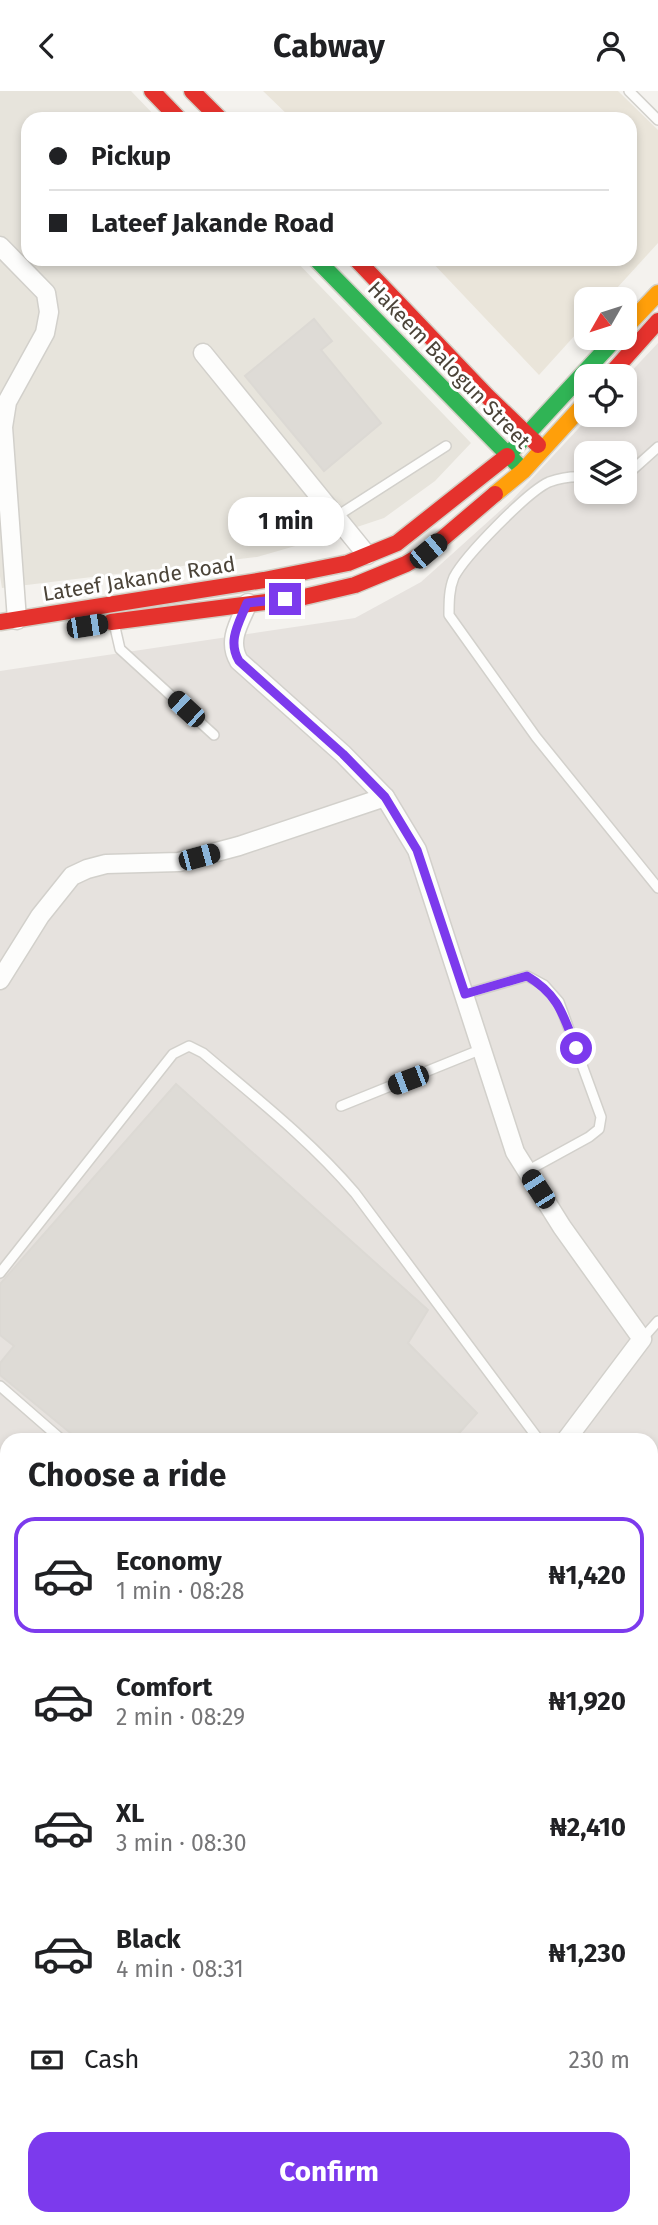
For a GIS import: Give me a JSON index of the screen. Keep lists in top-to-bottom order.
{
  "streets": {
    "main road": ["Hakeem Balogun Street", "Lateef Jakande Road"]
  },
  "crossings": [
    ["Hakeem Balogun Street", "Lateef Jakande Road"]
  ],
  "north": "bottom left",
  "page": {
    "header": "Cabway",
    "banner": ["Pickup", "Lateef Jakande Road"],
    "bubble": "1 min",
    "heading": "Choose a ride",
    "list": [
      {
        "name": "Economy",
        "note": "1 min · 08:28",
        "value": "₦1,420"
      },
      {
        "name": "Comfort",
        "note": "2 min · 08:29",
        "value": "₦1,920"
      },
      {
        "name": "XL",
        "note": "3 min · 08:30",
        "value": "₦2,410"
      },
      {
        "name": "Black",
        "note": "4 min · 08:31",
        "value": "₦1,230"
      }
    ],
    "pay": ["Cash", "230 m"],
    "buttons": "Confirm"
  }
}
